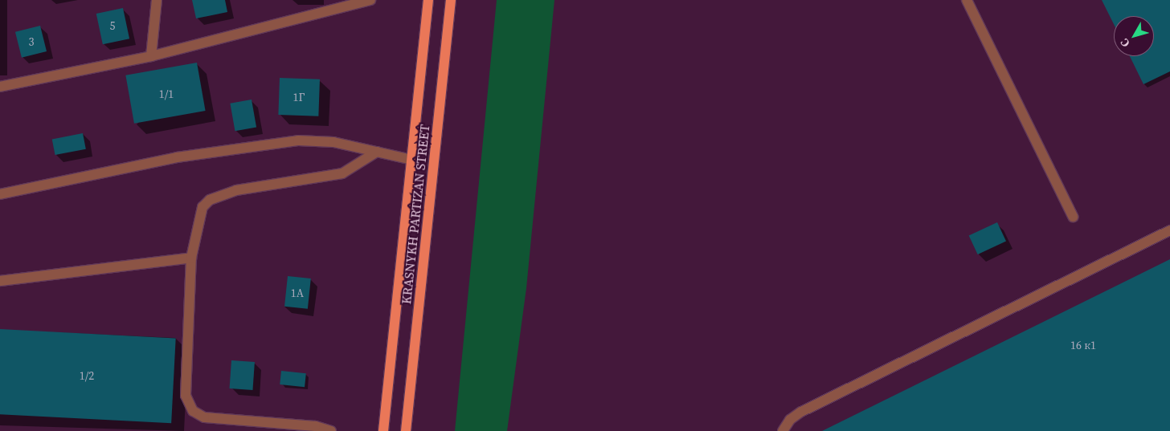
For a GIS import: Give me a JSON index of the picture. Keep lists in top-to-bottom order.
{
  "streets": {
    "main road": ["KRASNYKH PARTIZAN STREET"]
  },
  "house_numbers": [
    "5",
    "3",
    "1/1",
    "1Г",
    "1А",
    "16 к1",
    "1/2"
  ],
  "north": "bottom left"
}
